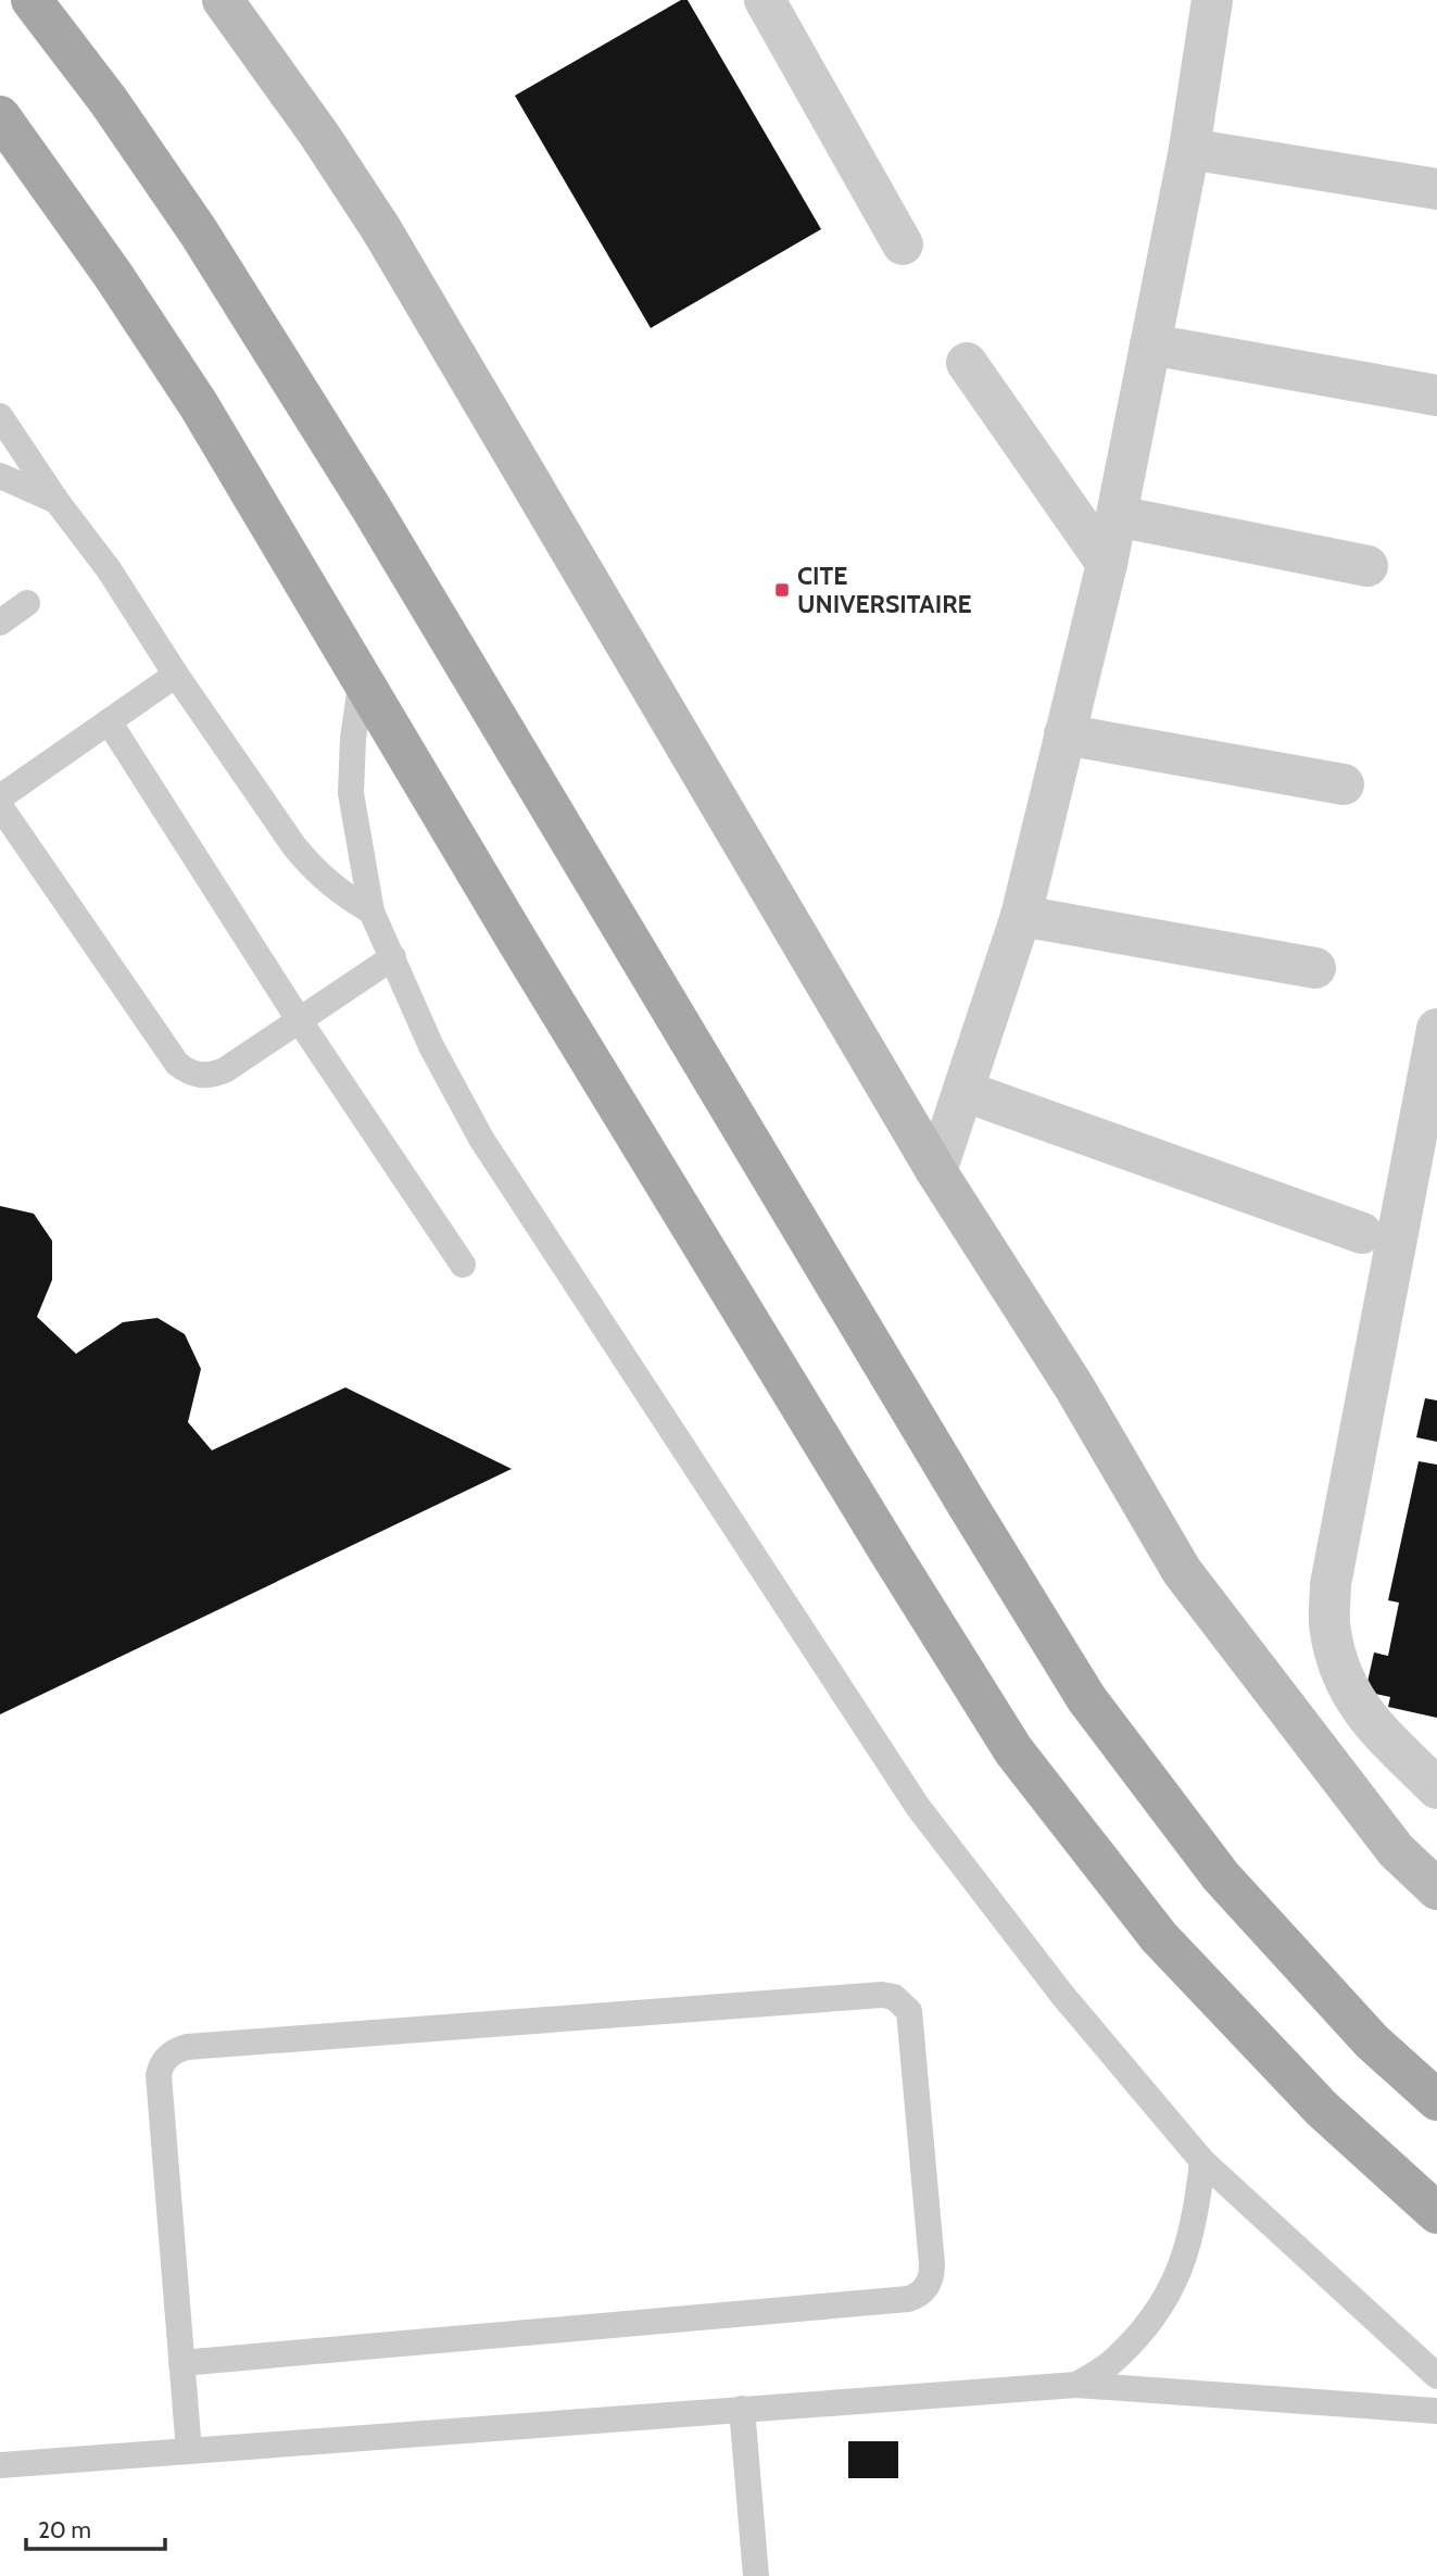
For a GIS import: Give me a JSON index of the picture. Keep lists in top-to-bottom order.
{
  "places": {
    "transit": ["CITE UNIVERSITAIRE"]
  },
  "scale_bar": "20 m"
}
